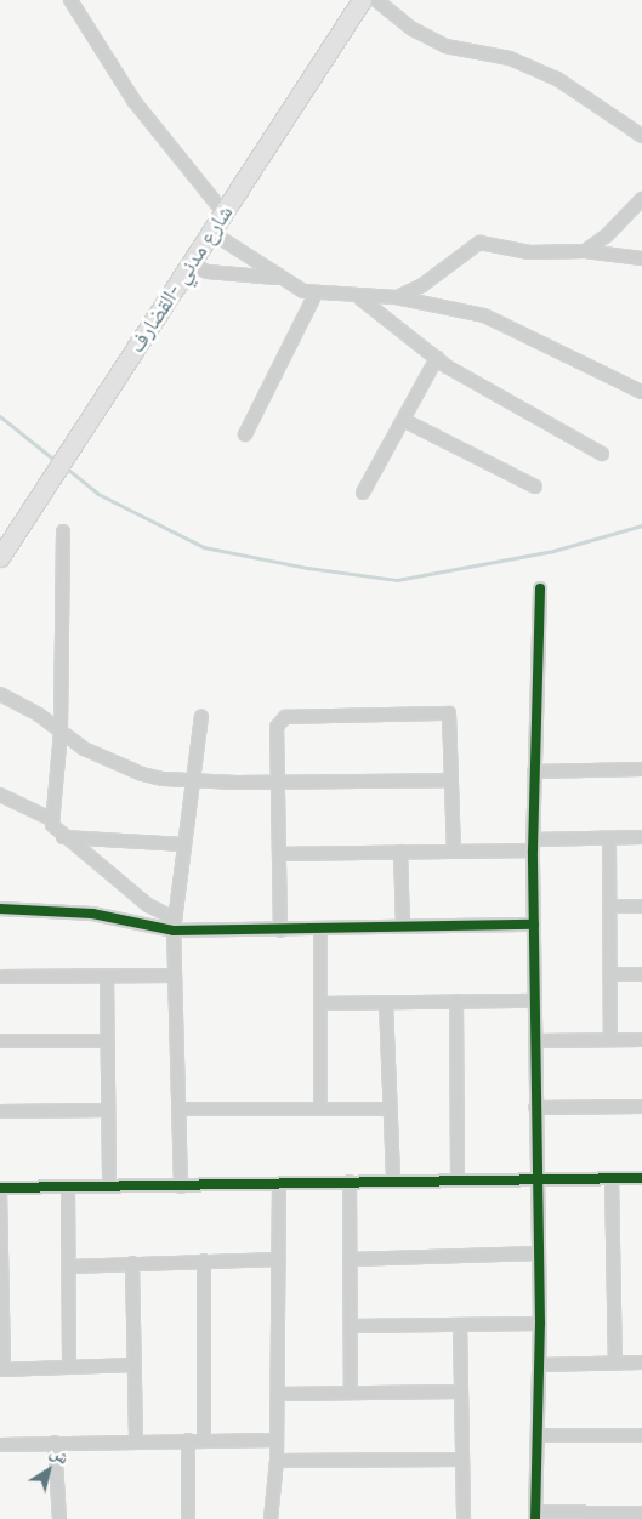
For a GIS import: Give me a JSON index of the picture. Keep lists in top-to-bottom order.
{
  "streets": {
    "highway": ["شارع مدني -القضارف"]
  },
  "north": "top right"
}
